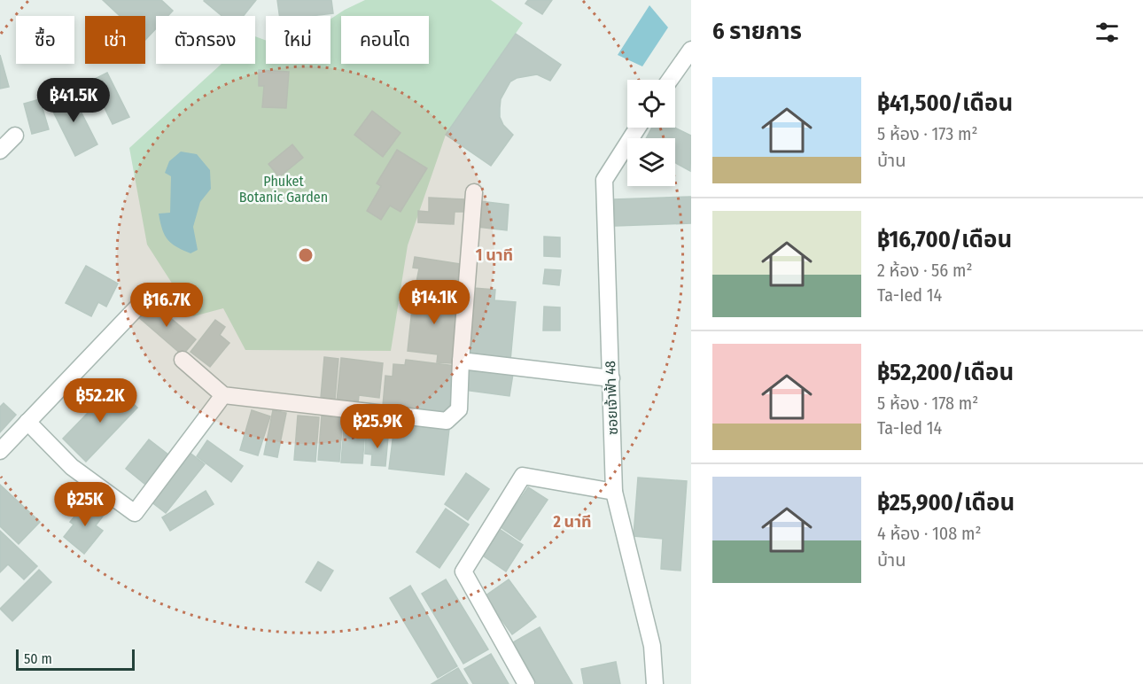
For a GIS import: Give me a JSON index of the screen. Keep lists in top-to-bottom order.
{
  "streets": {
    "street": ["ซอยเจ้าฟ้า 48"]
  },
  "parks": ["Phuket Botanic Garden"],
  "scale_bar": "50 m",
  "page": {
    "heading": "6 รายการ",
    "chip": [
      "ซื้อ",
      "เช่า",
      "ตัวกรอง",
      "ใหม่",
      "คอนโด"
    ],
    "list": [
      {
        "name": "฿41,500/เดือน",
        "note": "5 ห้อง · 173 m² · บ้าน"
      },
      {
        "name": "฿16,700/เดือน",
        "note": "2 ห้อง · 56 m² · Ta-Ied 14"
      },
      {
        "name": "฿52,200/เดือน",
        "note": "5 ห้อง · 178 m² · Ta-Ied 14"
      },
      {
        "name": "฿25,900/เดือน",
        "note": "4 ห้อง · 108 m² · บ้าน"
      }
    ],
    "price": [
      "฿41.5K",
      "฿14.1K",
      "฿16.7K",
      "฿52.2K",
      "฿25.9K",
      "฿25K"
    ],
    "scale": "50 m"
  },
  "rings": ["1 นาที", "2 นาที"]
}
